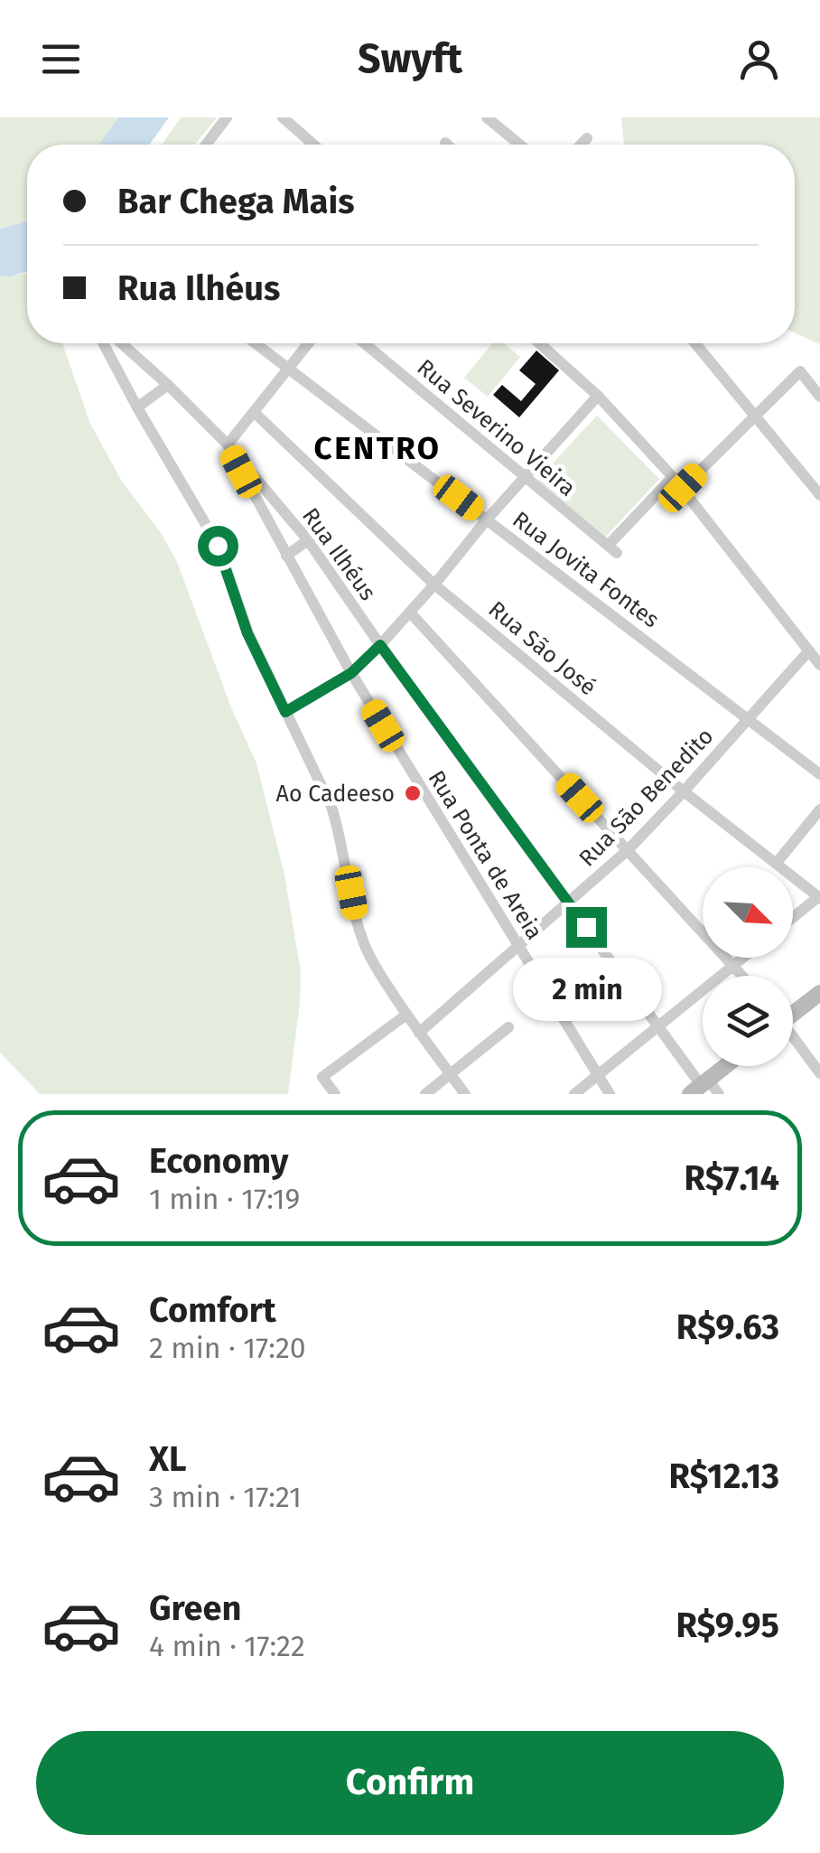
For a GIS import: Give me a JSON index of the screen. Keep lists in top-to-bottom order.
{
  "streets": {
    "street": [
      "Rua Severino Vieira",
      "Rua Ilhéus",
      "Rua Jovita Fontes",
      "Rua São José",
      "Rua São Benedito",
      "Rua Ponta de Areia"
    ]
  },
  "crossings": [
    ["Rua Ilhéus", "Rua São Benedito"],
    ["Rua Ilhéus", "Rua Ponta de Areia"],
    ["Rua Jovita Fontes", "Rua São Benedito"],
    ["Rua São José", "Rua São Benedito"],
    ["Rua São Benedito", "Rua Ponta de Areia"]
  ],
  "districts": ["CENTRO"],
  "places": ["Ao Cadeeso"],
  "north": "bottom right",
  "page": {
    "header": "Swyft",
    "banner": ["Bar Chega Mais", "Rua Ilhéus"],
    "bubble": "2 min",
    "list": [
      {
        "name": "Economy",
        "note": "1 min · 17:19",
        "value": "R$7.14"
      },
      {
        "name": "Comfort",
        "note": "2 min · 17:20",
        "value": "R$9.63"
      },
      {
        "name": "XL",
        "note": "3 min · 17:21",
        "value": "R$12.13"
      },
      {
        "name": "Green",
        "note": "4 min · 17:22",
        "value": "R$9.95"
      }
    ],
    "buttons": "Confirm"
  }
}
